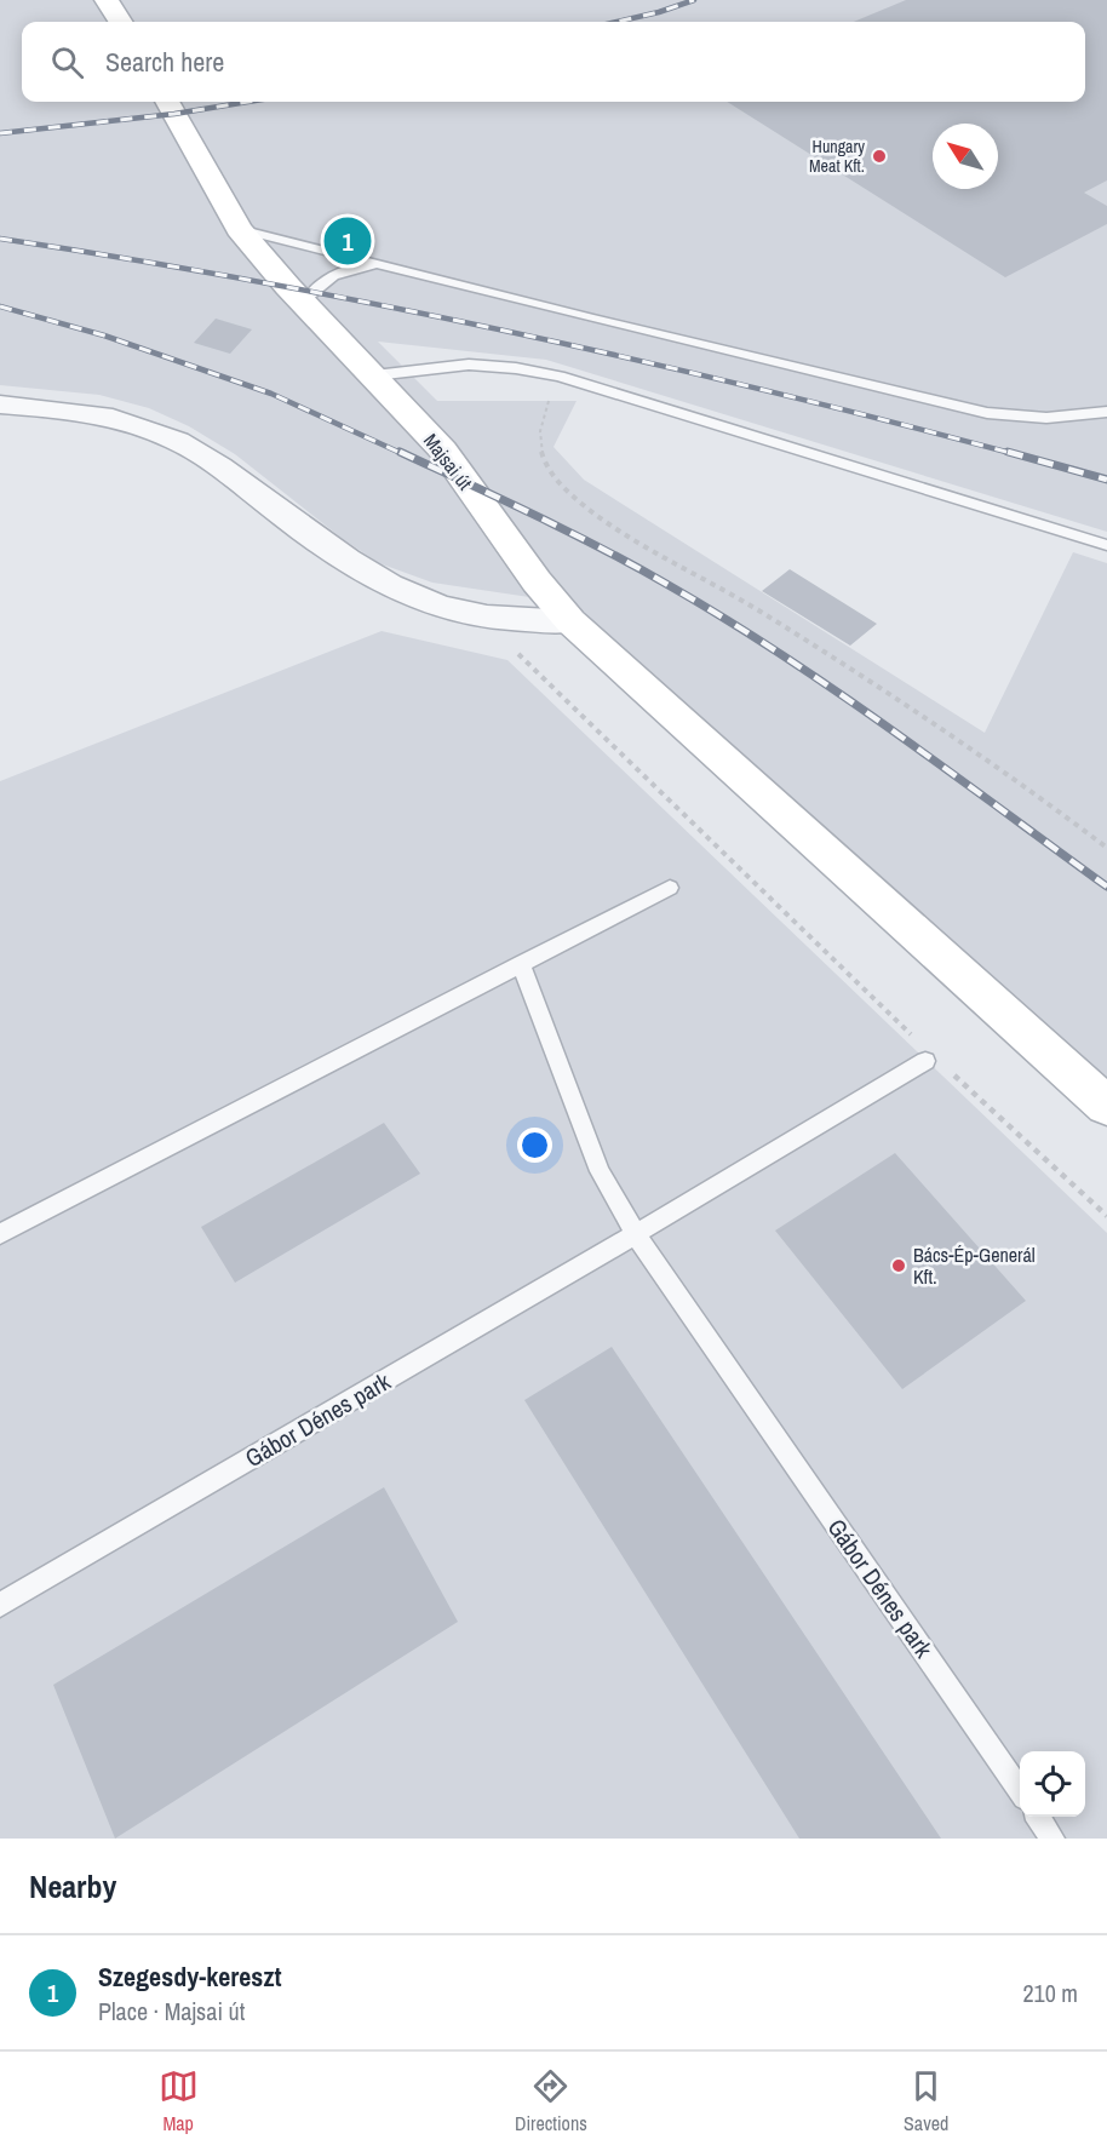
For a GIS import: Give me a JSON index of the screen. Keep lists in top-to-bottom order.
{
  "streets": {
    "main road": ["Majsai út"],
    "lane": ["Gábor Dénes park"]
  },
  "places": ["Hungary Meat Kft.", "Bács-Ép-Generál Kft."],
  "north": "top left",
  "page": {
    "search": "Search here",
    "pins": "1",
    "heading": "Nearby",
    "list": [
      {
        "mark": "1",
        "name": "Szegesdy-kereszt",
        "note": "Place · Majsai út",
        "value": "210 m"
      }
    ],
    "nav": ["Map", "Directions", "Saved"]
  }
}
